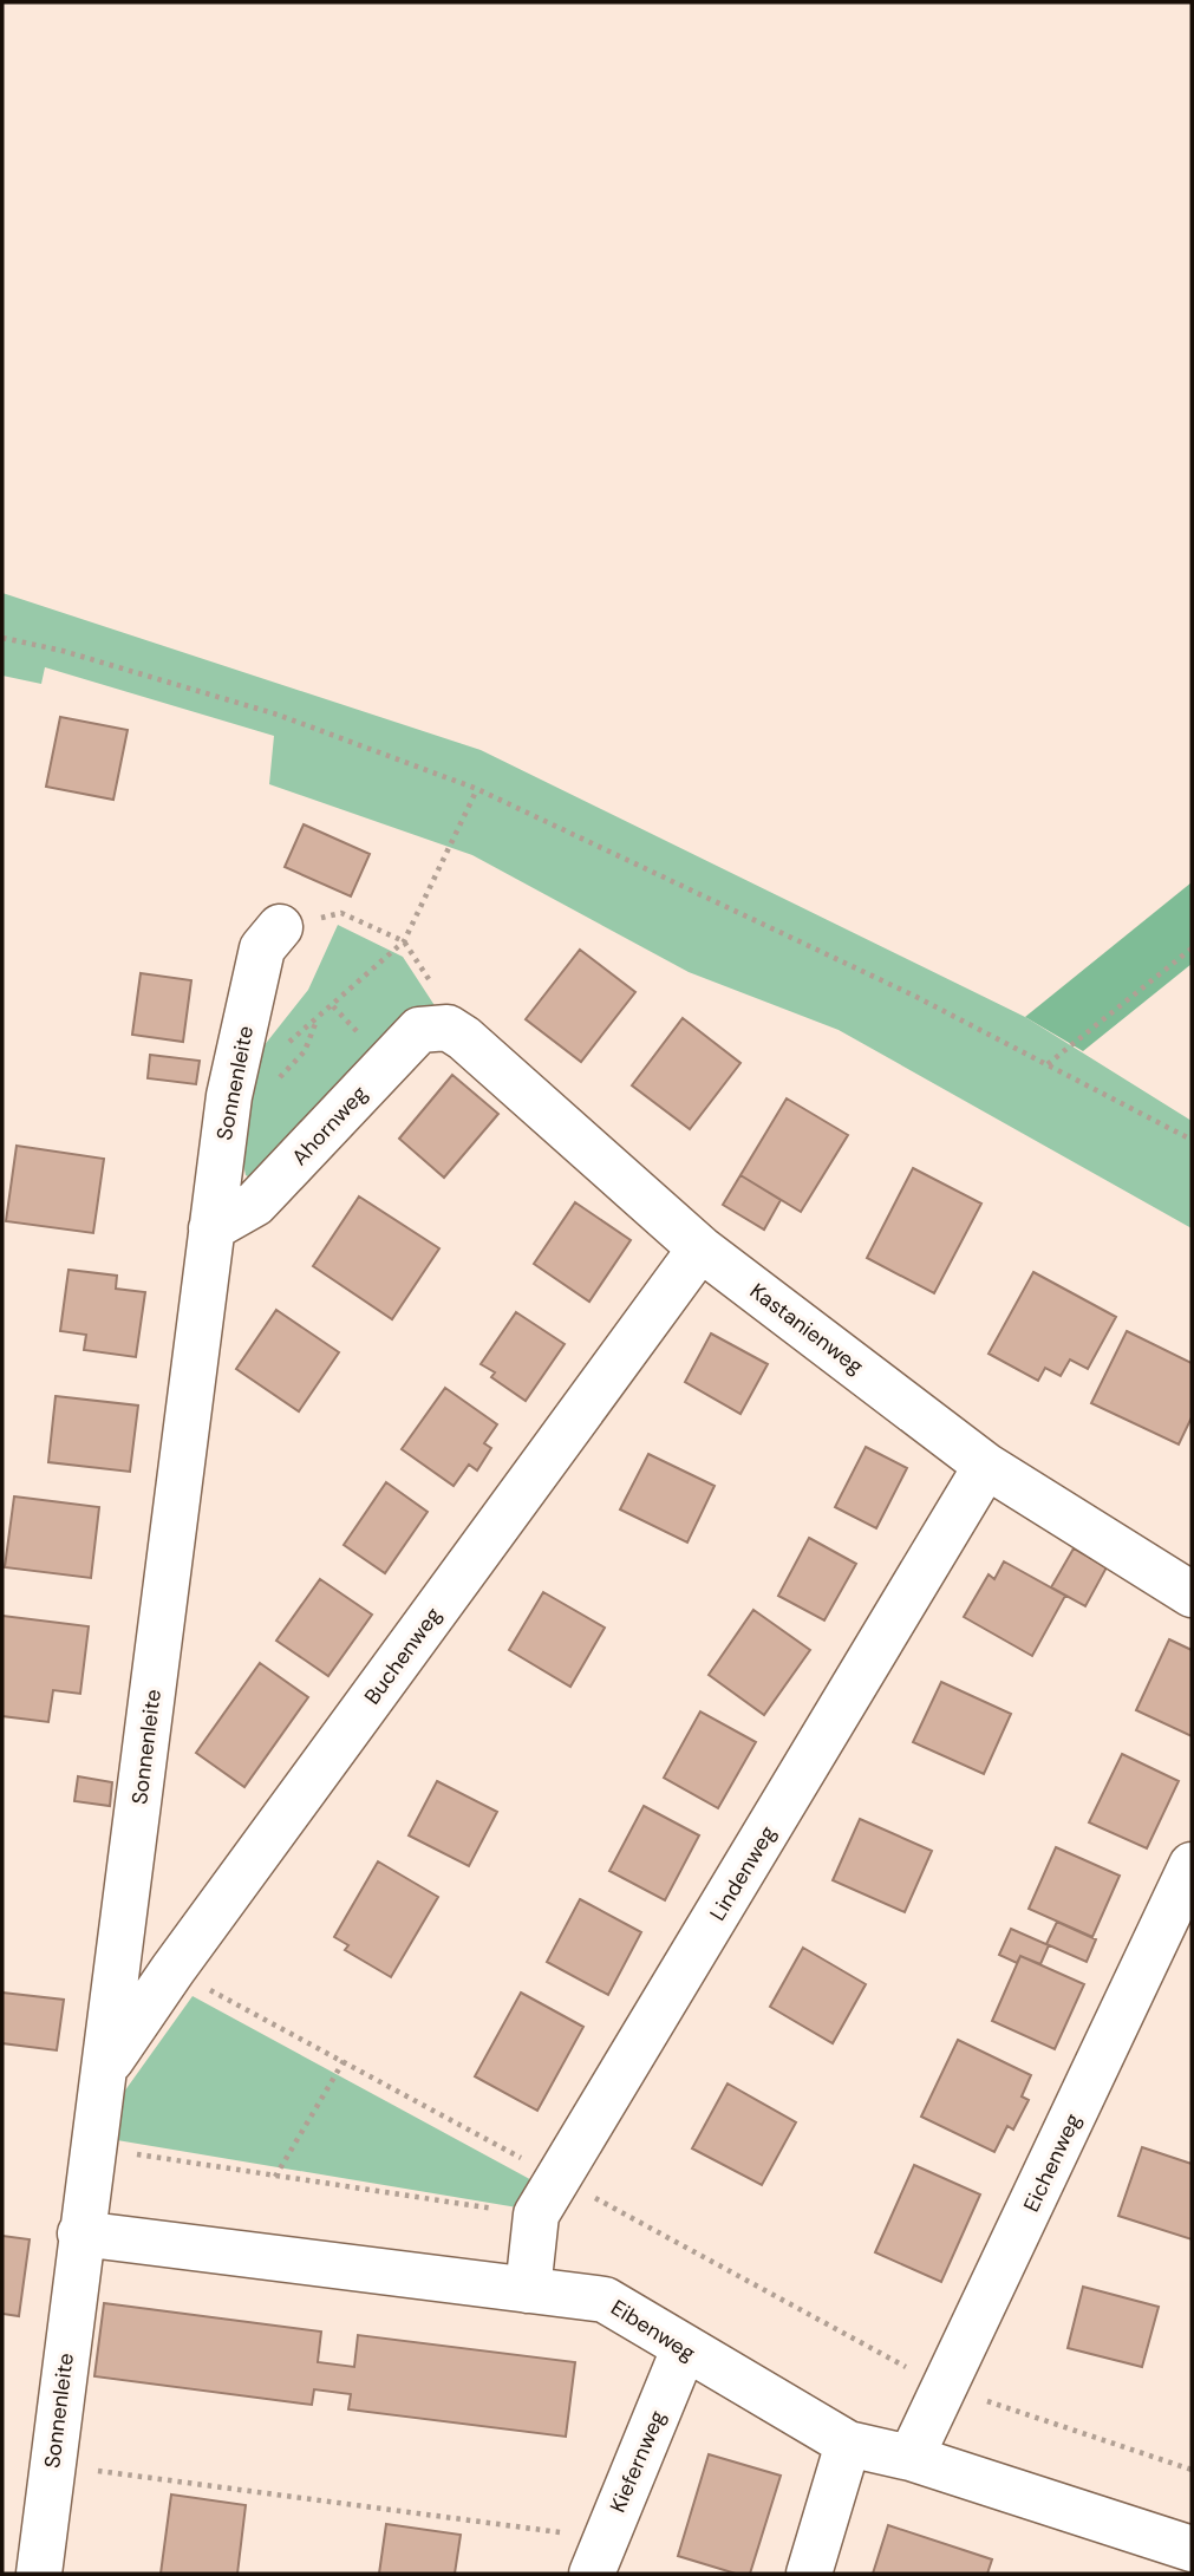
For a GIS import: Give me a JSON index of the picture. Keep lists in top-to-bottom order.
{
  "streets": {
    "street": [
      "Sonnenleite",
      "Ahornweg",
      "Kastanienweg",
      "Buchenweg",
      "Lindenweg",
      "Eichenweg",
      "Eibenweg",
      "Kiefernweg"
    ]
  },
  "crossings": [
    ["Sonnenleite", "Ahornweg"],
    ["Sonnenleite", "Buchenweg"],
    ["Sonnenleite", "Eibenweg"],
    ["Ahornweg", "Kastanienweg"],
    ["Kastanienweg", "Buchenweg"],
    ["Kastanienweg", "Lindenweg"],
    ["Lindenweg", "Eibenweg"],
    ["Eichenweg", "Eibenweg"],
    ["Eibenweg", "Kiefernweg"]
  ]
}
